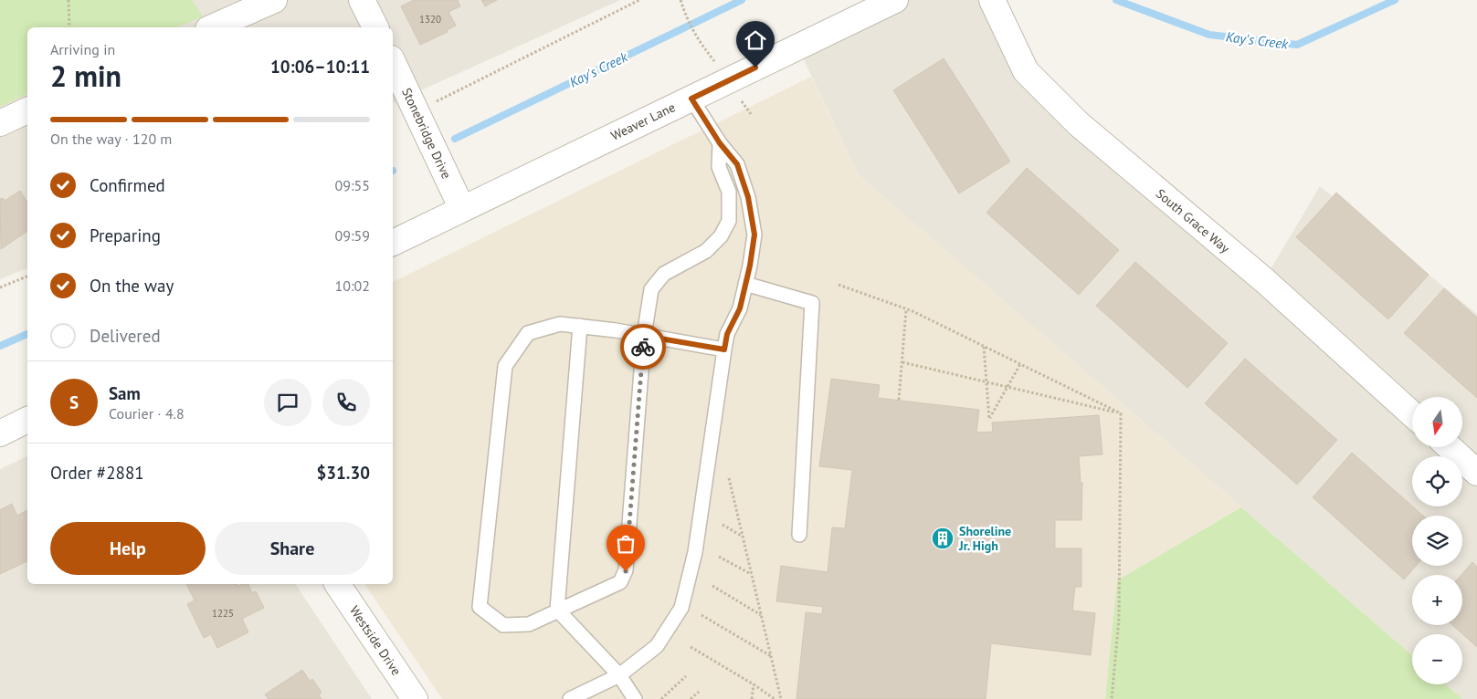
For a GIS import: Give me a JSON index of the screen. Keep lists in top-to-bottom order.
{
  "streets": {
    "street": [
      "Weaver Lane",
      "Stonebridge Drive",
      "South Grace Way",
      "Westside Drive"
    ]
  },
  "crossings": [
    ["Weaver Lane", "Stonebridge Drive"]
  ],
  "water": ["Kay's Creek"],
  "places": {
    "building": ["Shoreline Jr. High"]
  },
  "house_numbers": ["1320", "1225"],
  "north": "bottom",
  "page": {
    "heading": ["2 min", "Arriving in", "10:06–10:11"],
    "panel": [
      "Sam",
      "Courier · 4.8",
      "Order #2881",
      "$31.30"
    ],
    "bar": "On the way · 120 m",
    "list": [
      ["Confirmed", "09:55"],
      ["Preparing", "09:59"],
      ["On the way", "10:02"],
      "Delivered"
    ],
    "round": "S",
    "map_buttons": ["+", "−"],
    "buttons": ["Help", "Share"]
  }
}
